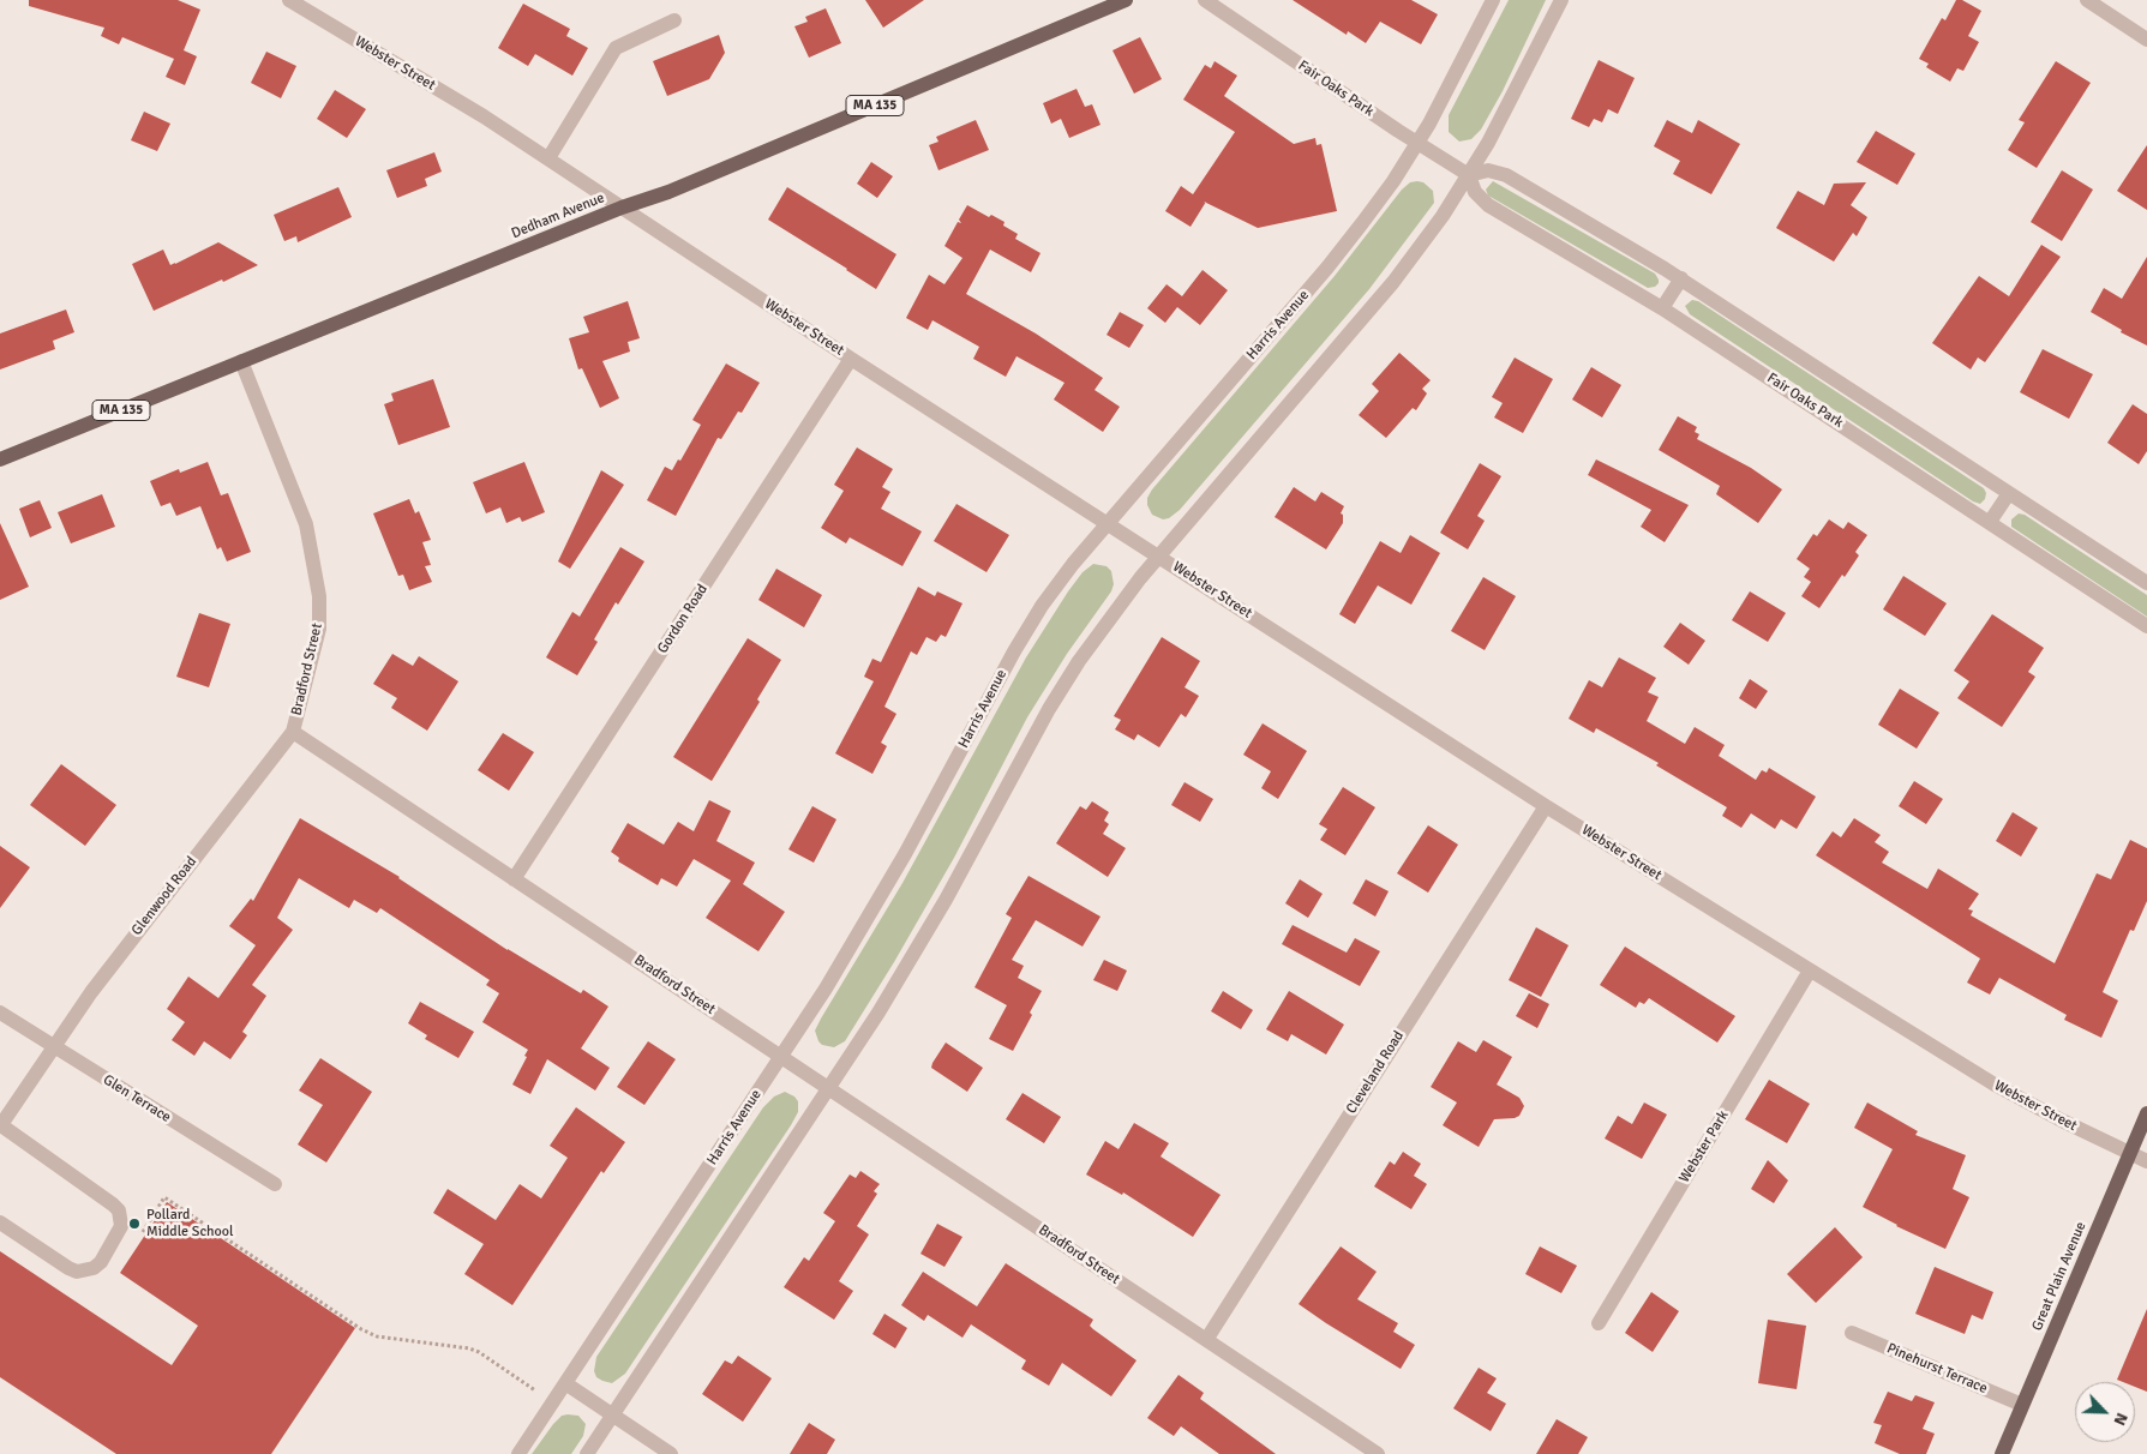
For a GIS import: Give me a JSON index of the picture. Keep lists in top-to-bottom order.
{
  "streets": {
    "main road": ["MA 135", "Dedham Avenue", "Great Plain Avenue"],
    "street": [
      "Webster Street",
      "Fair Oaks Park",
      "Harris Avenue",
      "Gordon Road",
      "Bradford Street",
      "Glenwood Road",
      "Cleveland Road",
      "Glen Terrace",
      "Webster Park",
      "Pinehurst Terrace"
    ]
  },
  "crossings": [
    ["Webster Street", "Dedham Avenue"],
    ["Webster Street", "Harris Avenue"],
    ["Webster Street", "Gordon Road"],
    ["Webster Street", "Cleveland Road"],
    ["Webster Street", "Webster Park"],
    ["Webster Street", "Great Plain Avenue"],
    ["Fair Oaks Park", "Harris Avenue"],
    ["Dedham Avenue", "Bradford Street"],
    ["Harris Avenue", "Bradford Street"],
    ["Gordon Road", "Bradford Street"],
    ["Bradford Street", "Glenwood Road"],
    ["Bradford Street", "Cleveland Road"],
    ["Glenwood Road", "Glen Terrace"],
    ["Great Plain Avenue", "Pinehurst Terrace"]
  ],
  "places": ["Pollard Middle School"],
  "north": "bottom right"
}
